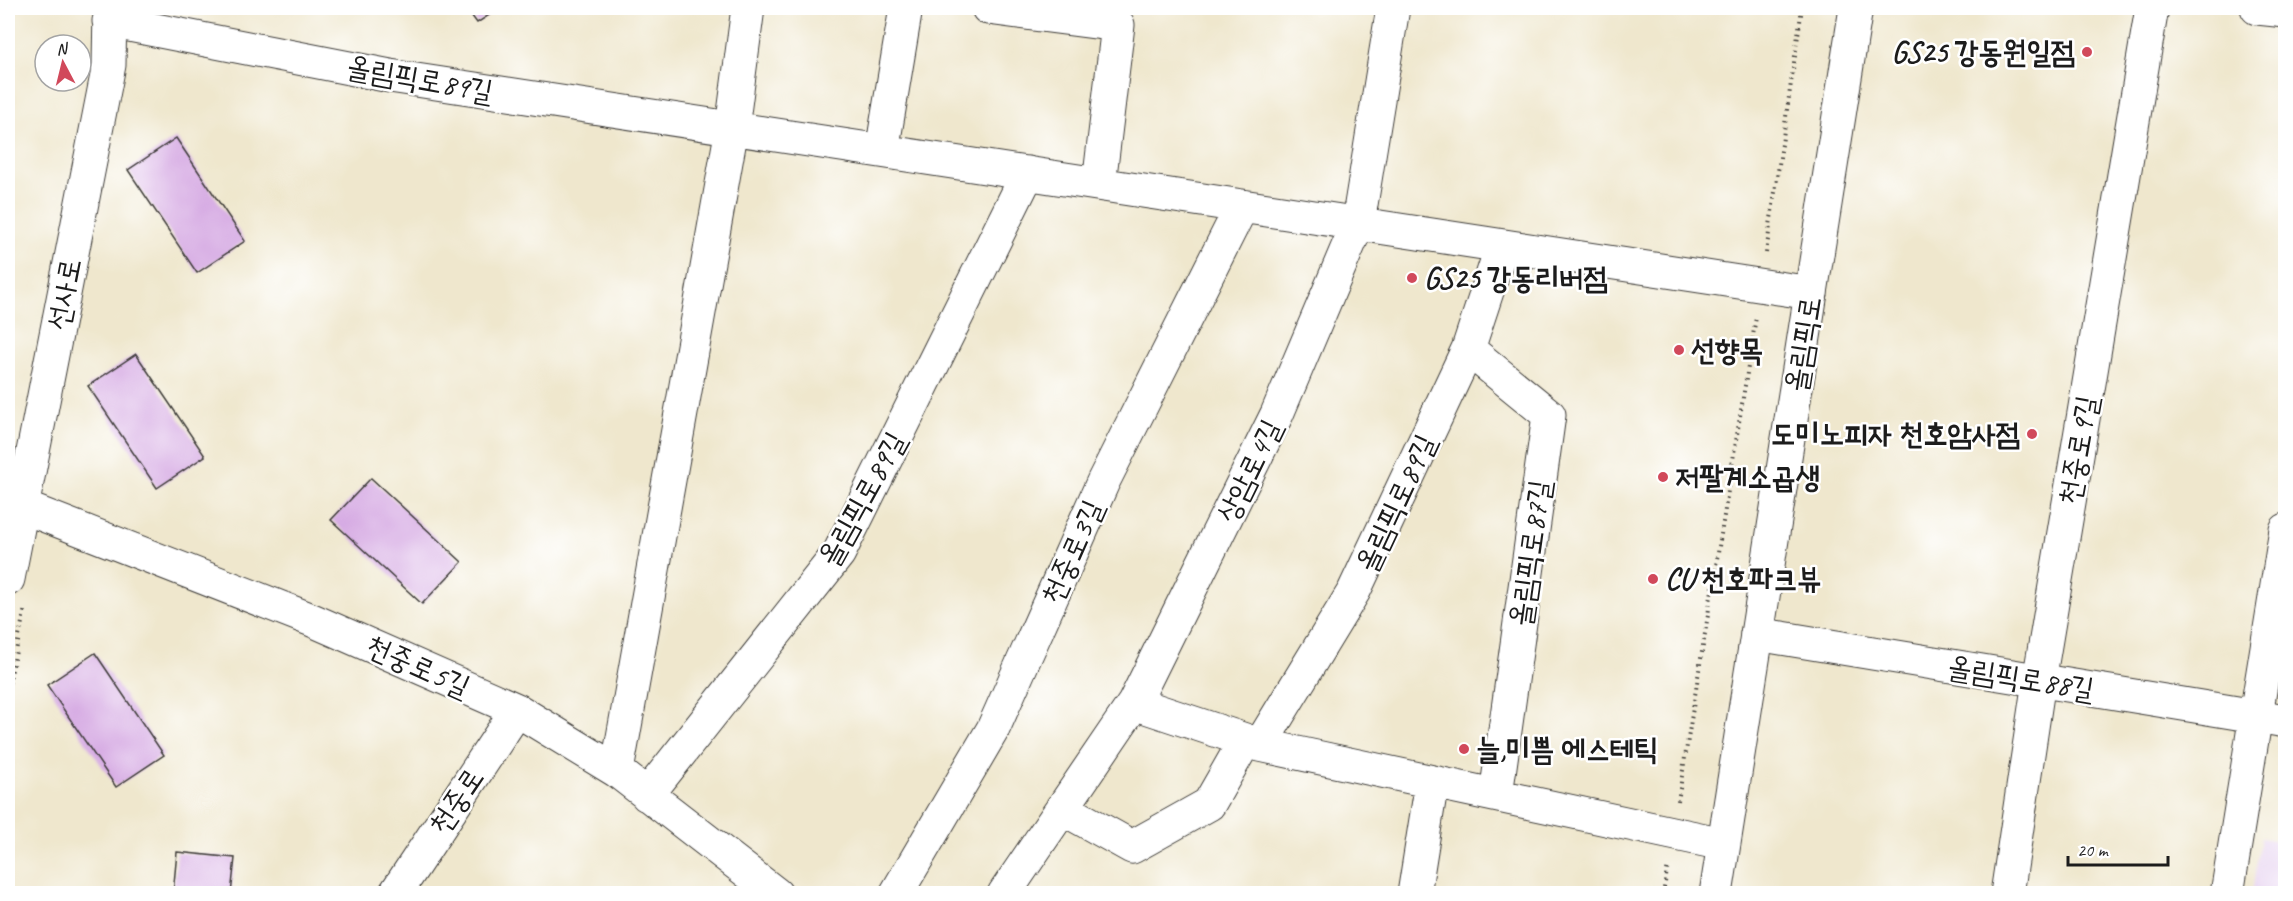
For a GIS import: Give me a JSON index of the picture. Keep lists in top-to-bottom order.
{
  "streets": {
    "street": [
      "올림픽로89길",
      "선사로",
      "올림픽로",
      "천중로9길",
      "상암로4길",
      "천중로3길",
      "올림픽로87길",
      "천중로5길",
      "올림픽로88길",
      "천중로"
    ]
  },
  "crossings": [
    ["올림픽로89길", "선사로"],
    ["올림픽로89길", "올림픽로"],
    ["올림픽로89길", "상암로4길"],
    ["올림픽로89길", "천중로3길"],
    ["올림픽로89길", "올림픽로87길"],
    ["올림픽로89길", "천중로5길"],
    ["선사로", "천중로5길"],
    ["올림픽로", "올림픽로88길"],
    ["천중로9길", "올림픽로88길"],
    ["천중로5길", "천중로"]
  ],
  "places": [
    "GS25 강동원일점",
    "GS25 강동리버점",
    "선향목",
    "도미노피자 천호암사점",
    "저팔계소곱생",
    "CU 천호파크뷰",
    "늘,미쁨 에스테틱"
  ],
  "scale_bar": "20 m",
  "north": "top"
}
